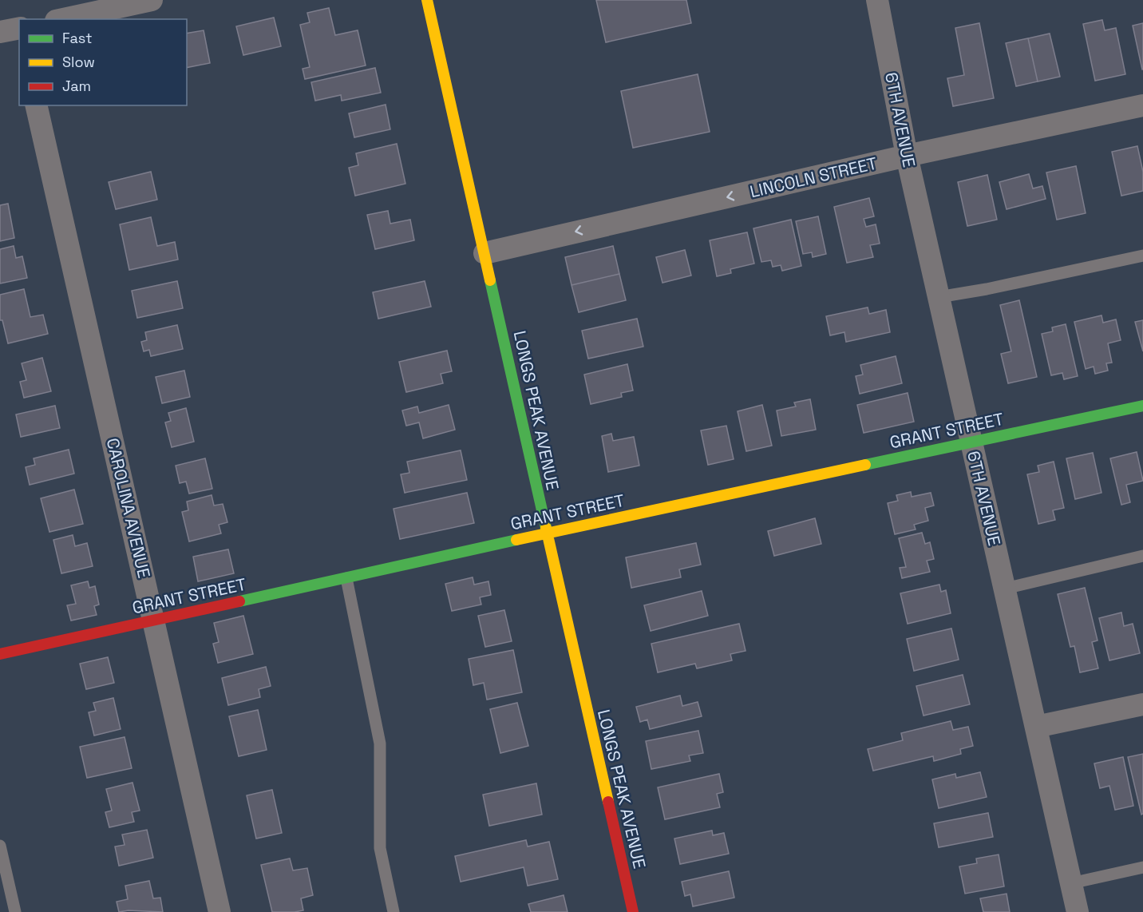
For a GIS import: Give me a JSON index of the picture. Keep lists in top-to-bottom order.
{
  "streets": {
    "street": [
      "6TH AVENUE",
      "LINCOLN STREET",
      "LONGS PEAK AVENUE",
      "GRANT STREET",
      "CAROLINA AVENUE"
    ]
  },
  "crossings": [
    ["6TH AVENUE", "LINCOLN STREET"],
    ["6TH AVENUE", "GRANT STREET"],
    ["LINCOLN STREET", "LONGS PEAK AVENUE"],
    ["LONGS PEAK AVENUE", "GRANT STREET"],
    ["GRANT STREET", "CAROLINA AVENUE"]
  ],
  "one_way": ["LINCOLN STREET"],
  "legend": ["Fast", "Slow", "Jam"]
}
